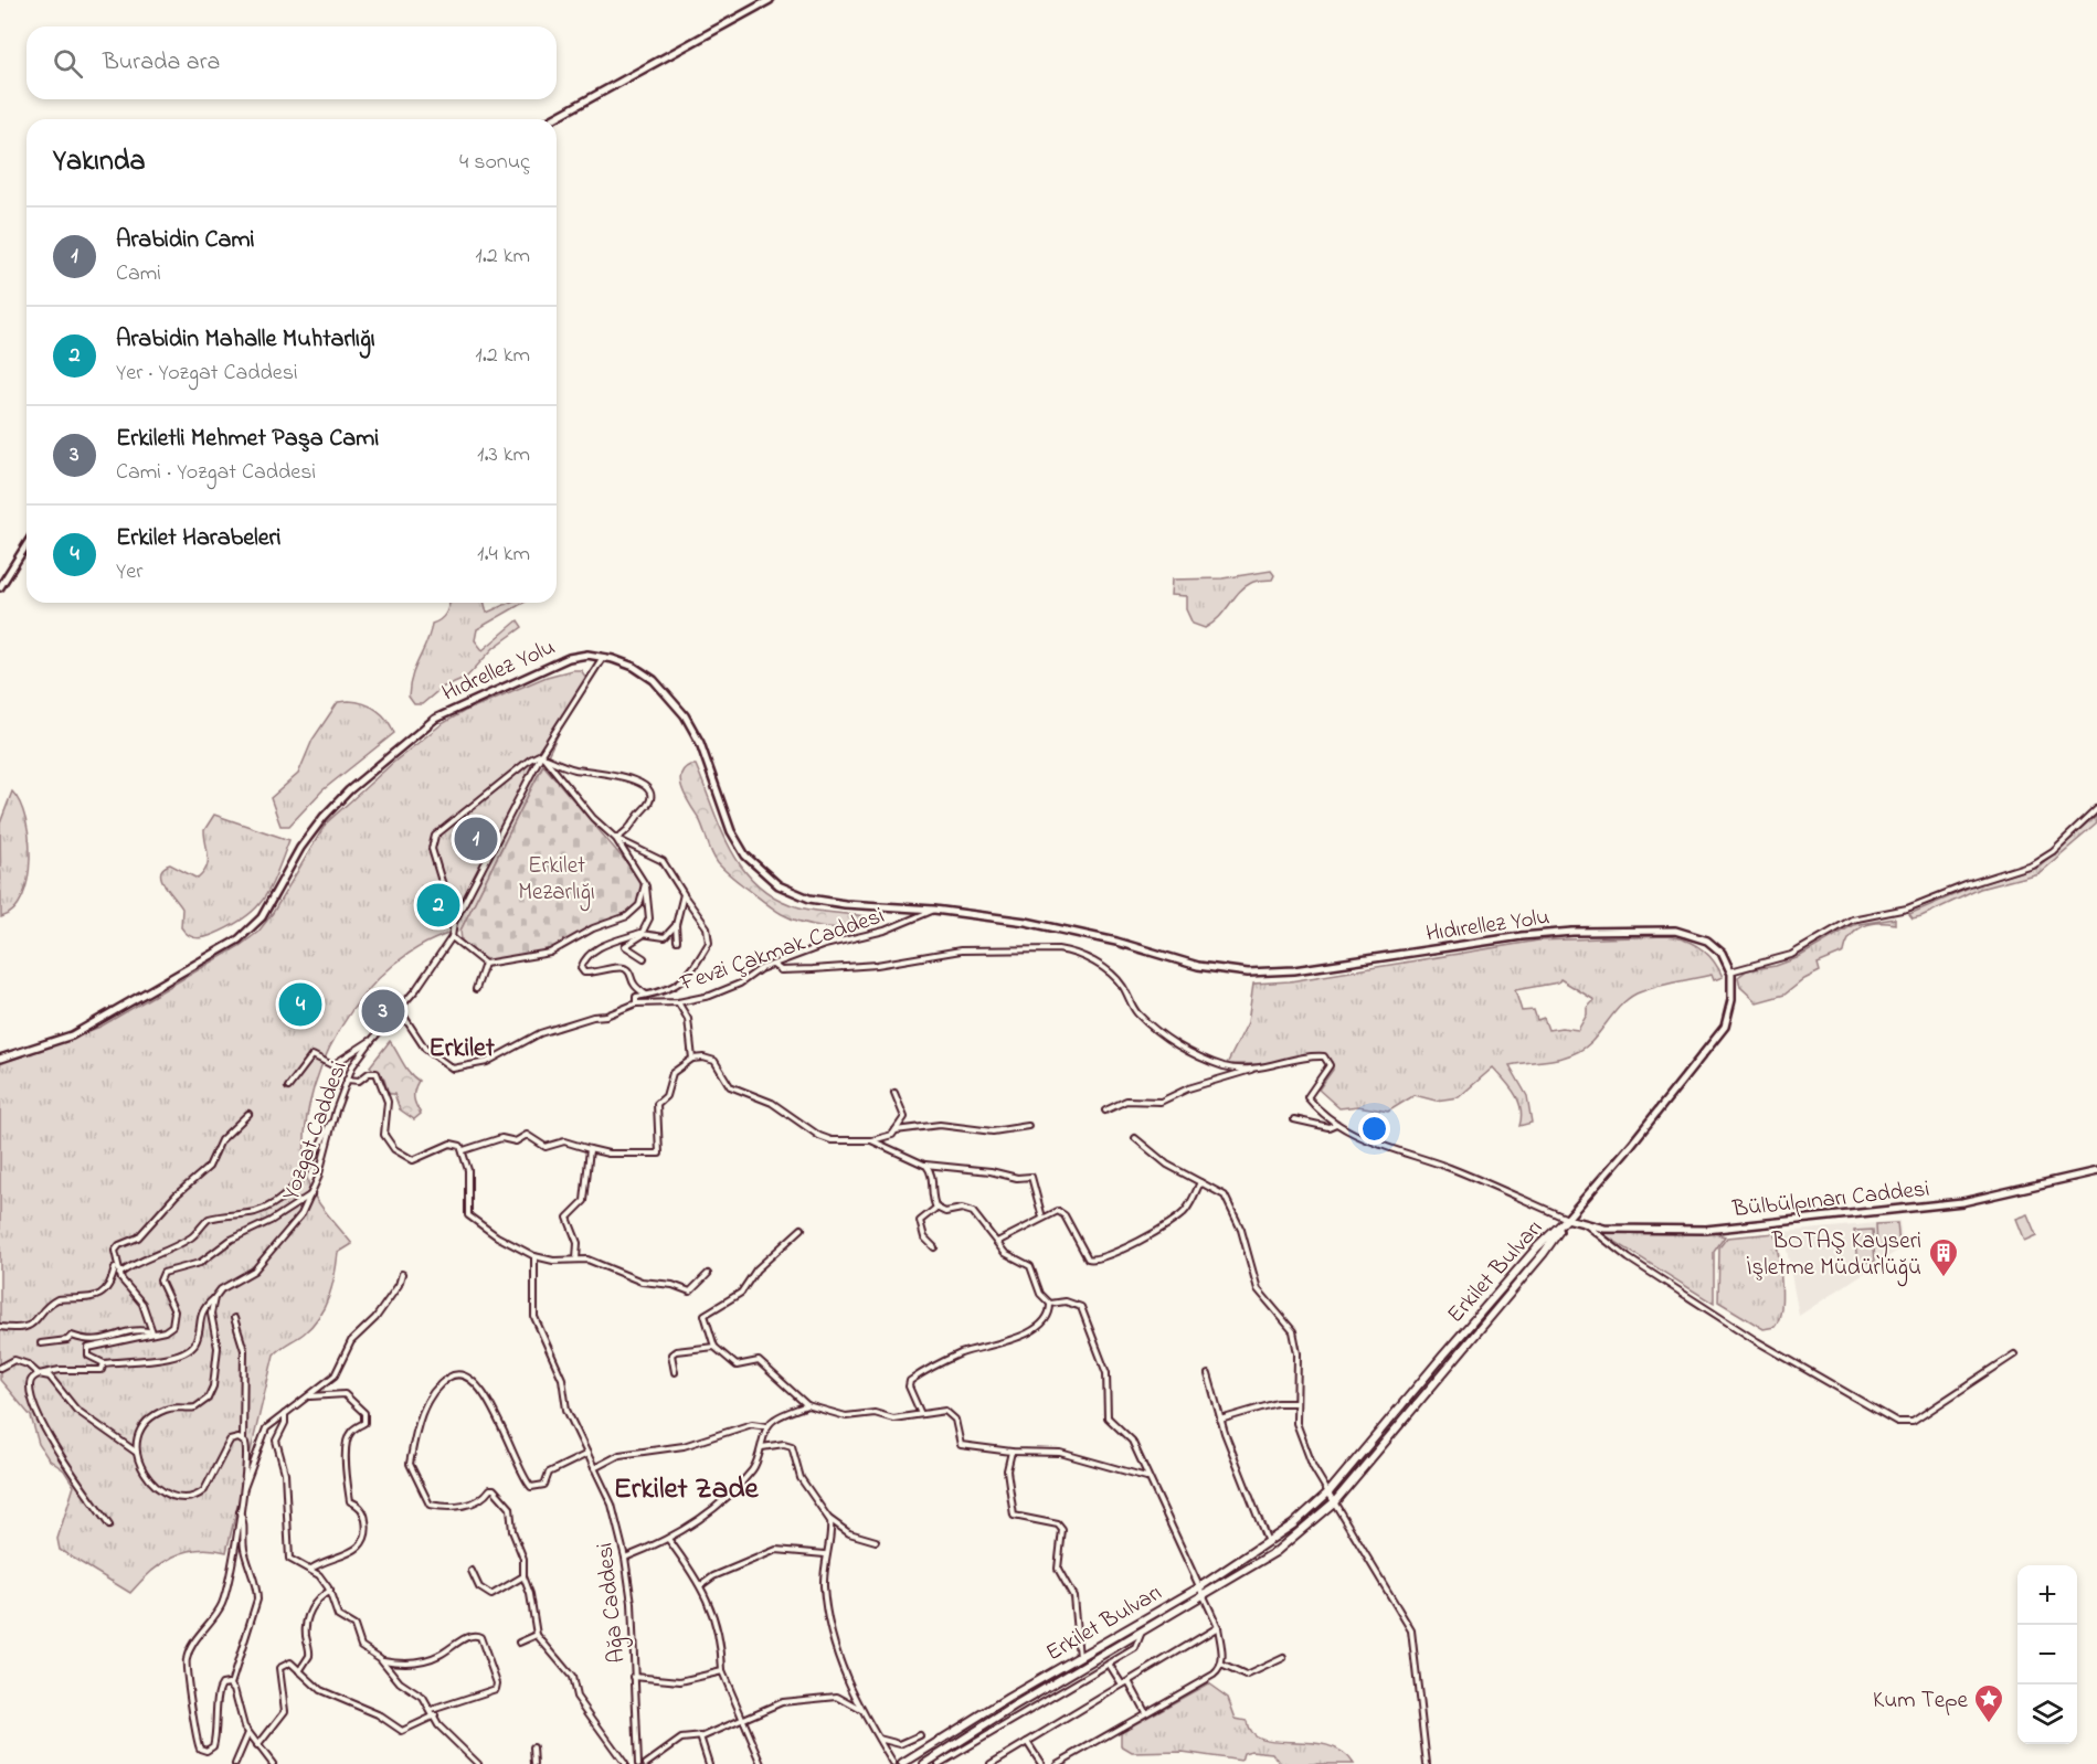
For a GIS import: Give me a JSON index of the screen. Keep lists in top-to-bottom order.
{
  "streets": {
    "main road": ["Erkilet Bulvarı"],
    "street": [
      "Hıdrellez Yolu",
      "Hıdırellez Yolu",
      "Fevzi Çakmak Caddesi",
      "Yozgat Caddesi",
      "Bülbülpınarı Caddesi",
      "Ağa Caddesi"
    ]
  },
  "crossings": [
    ["Hıdrellez Yolu", "Hıdırellez Yolu"],
    ["Hıdrellez Yolu", "Fevzi Çakmak Caddesi"],
    ["Hıdırellez Yolu", "Fevzi Çakmak Caddesi"],
    ["Fevzi Çakmak Caddesi", "Yozgat Caddesi"],
    ["Bülbülpınarı Caddesi", "Erkilet Bulvarı"]
  ],
  "districts": ["Erkilet", "Erkilet Zade"],
  "parks": ["Erkilet Mezarlığı"],
  "places": {
    "building": ["BOTAŞ Kayseri İşletme Müdürlüğü"],
    "place": ["Kum Tepe"]
  },
  "page": {
    "search": "Burada ara",
    "heading": ["Yakında", "4 sonuç"],
    "list": [
      {
        "mark": "1",
        "name": "Arabidin Cami",
        "note": "Cami",
        "value": "1.2 km"
      },
      {
        "mark": "2",
        "name": "Arabidin Mahalle Muhtarlığı",
        "note": "Yer · Yozgat Caddesi",
        "value": "1.2 km"
      },
      {
        "mark": "3",
        "name": "Erkiletli Mehmet Paşa Cami",
        "note": "Cami · Yozgat Caddesi",
        "value": "1.3 km"
      },
      {
        "mark": "4",
        "name": "Erkilet Harabeleri",
        "note": "Yer",
        "value": "1.4 km"
      }
    ],
    "pins": [
      "1",
      "2",
      "4",
      "3"
    ],
    "map_buttons": ["+", "−"]
  }
}
